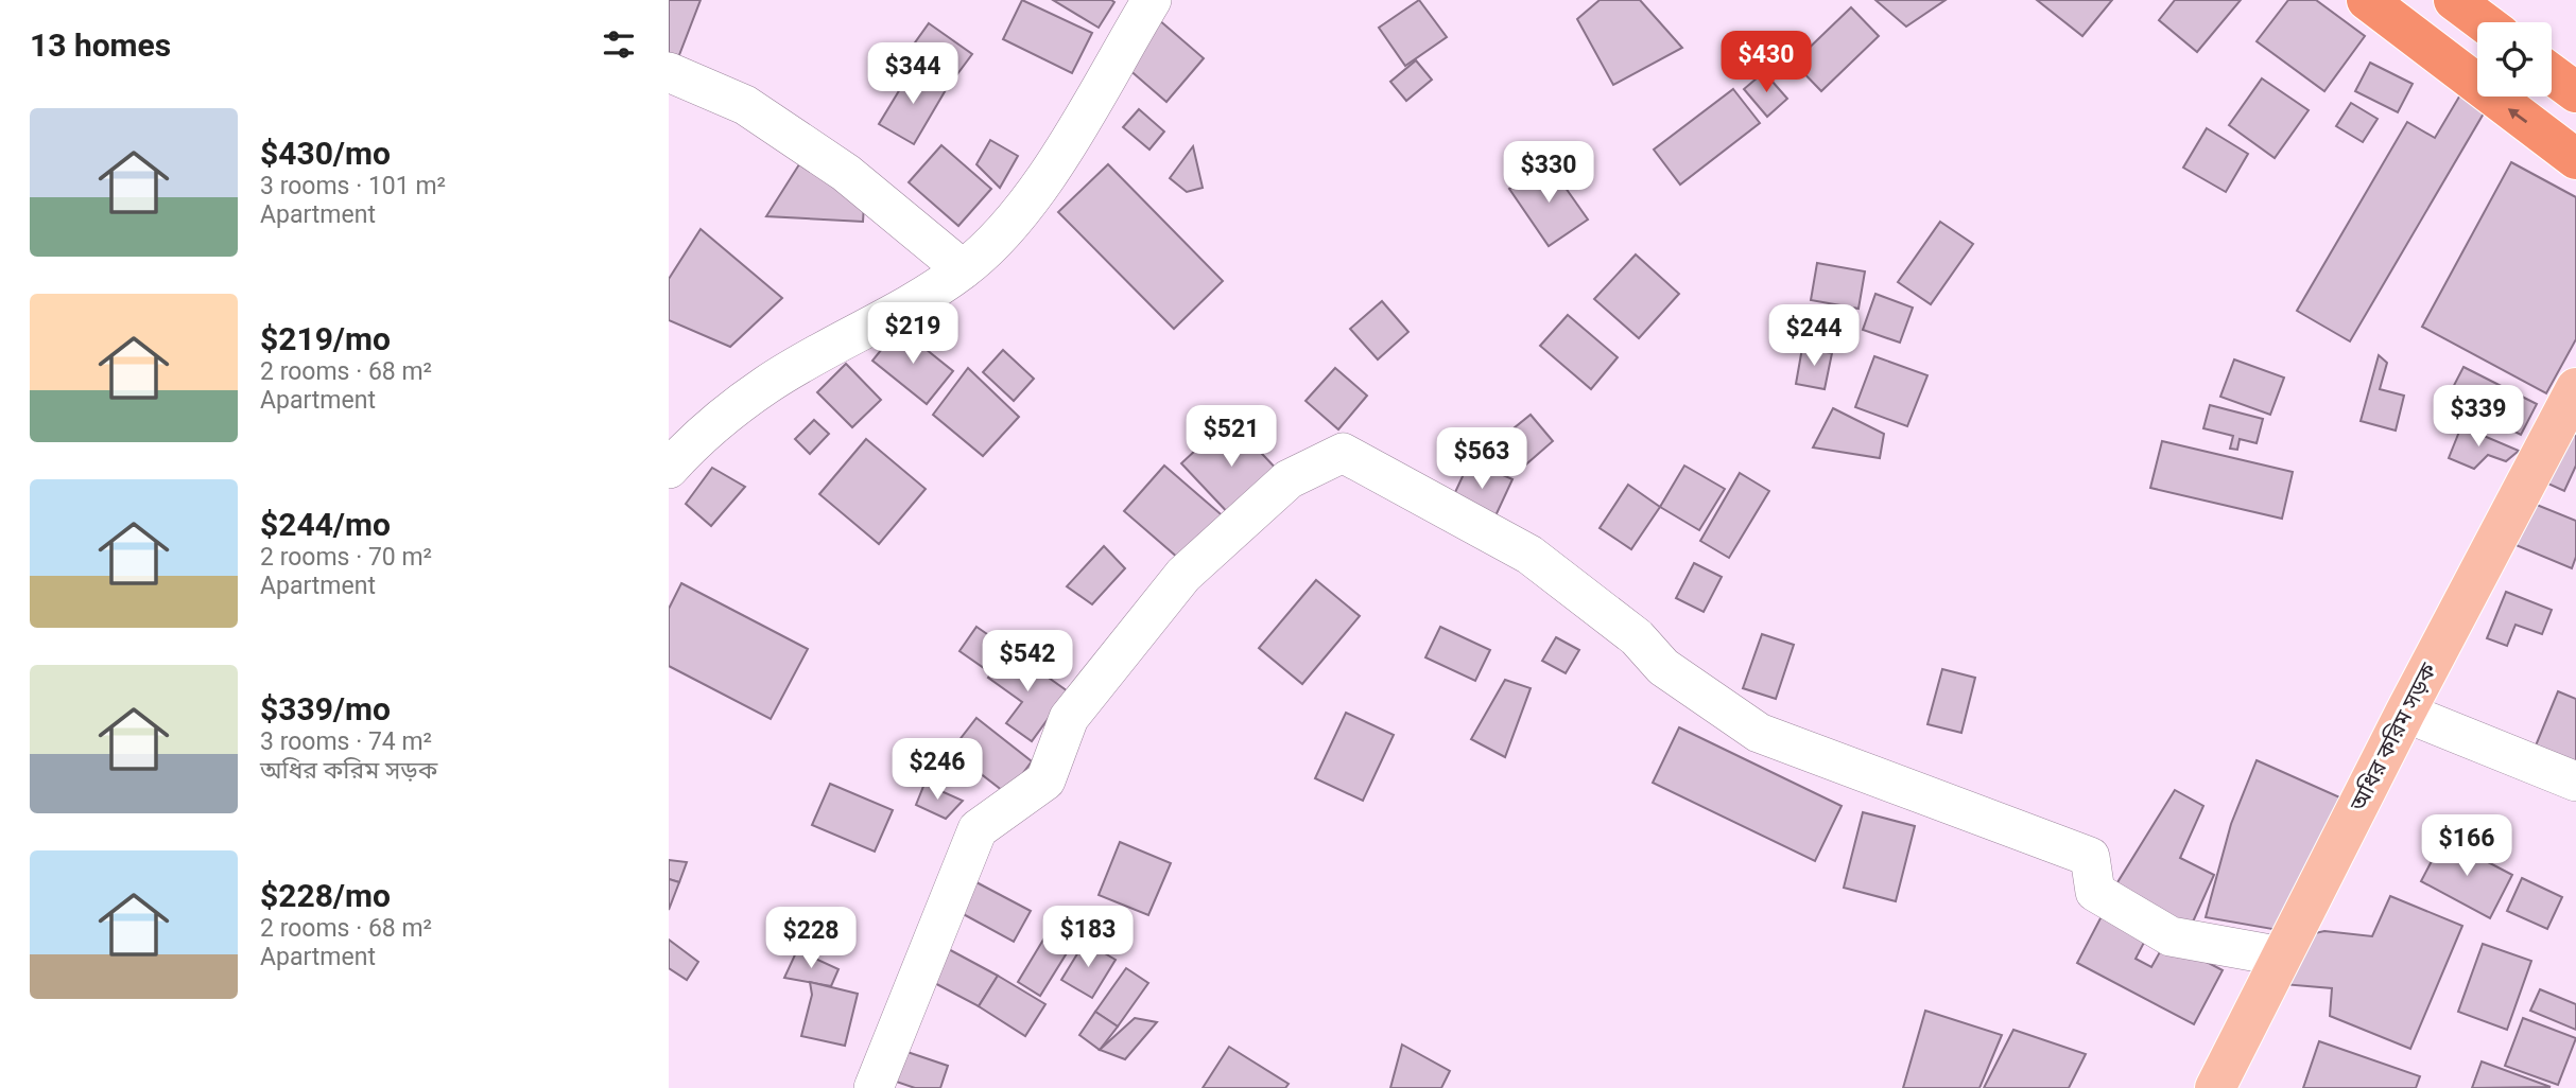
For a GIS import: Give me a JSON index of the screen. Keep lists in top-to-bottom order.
{
  "streets": {
    "main road": ["অধির করিম সড়ক"]
  },
  "page": {
    "heading": "13 homes",
    "price": [
      "$430",
      "$344",
      "$330",
      "$219",
      "$244",
      "$339",
      "$521",
      "$563",
      "$542",
      "$246",
      "$166",
      "$183",
      "$228"
    ],
    "list": [
      {
        "name": "$430/mo",
        "note": "3 rooms · 101 m² · Apartment"
      },
      {
        "name": "$219/mo",
        "note": "2 rooms · 68 m² · Apartment"
      },
      {
        "name": "$244/mo",
        "note": "2 rooms · 70 m² · Apartment"
      },
      {
        "name": "$339/mo",
        "note": "3 rooms · 74 m² · অধির করিম সড়ক"
      },
      {
        "name": "$228/mo",
        "note": "2 rooms · 68 m² · Apartment"
      }
    ]
  }
}
